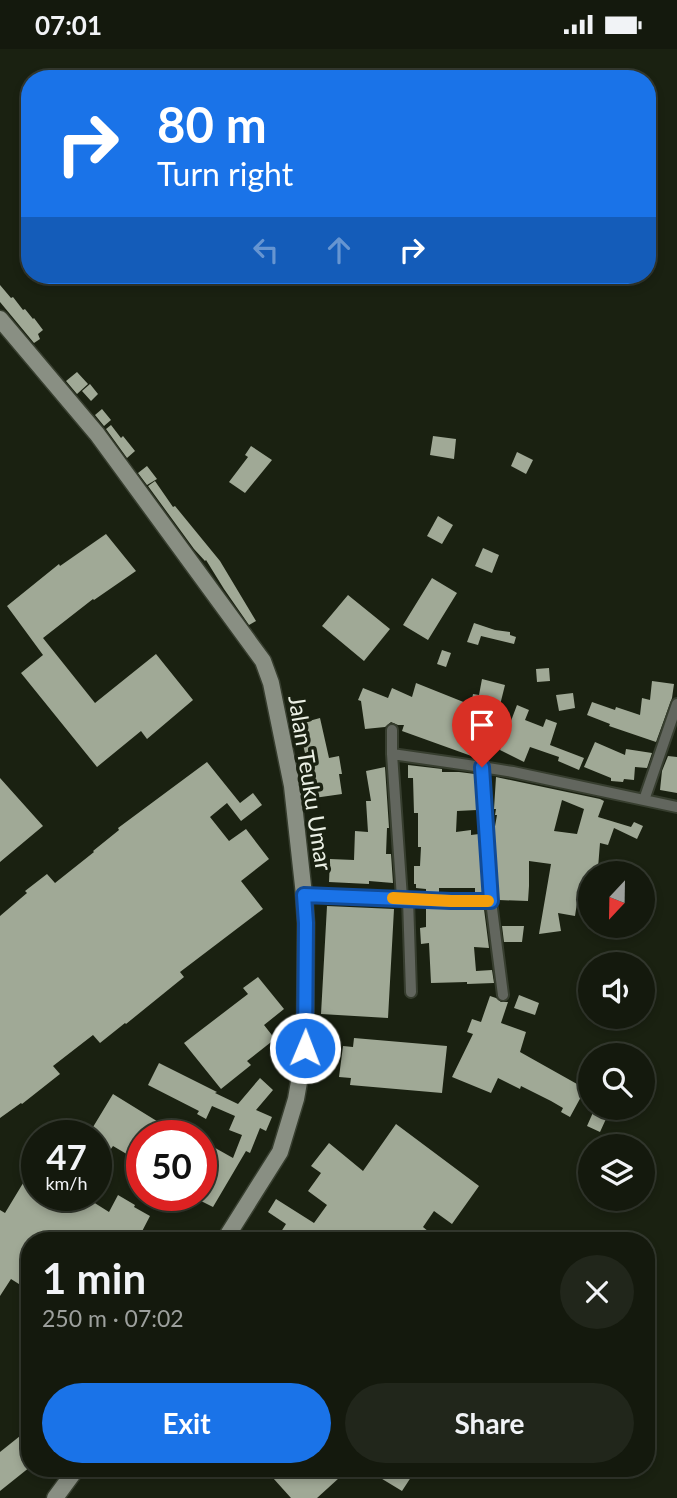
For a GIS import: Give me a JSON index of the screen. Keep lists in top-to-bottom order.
{
  "streets": {
    "main road": ["Jalan Teuku Umar"]
  },
  "north": "bottom",
  "page": {
    "status": "07:01",
    "turn": ["80 m", "Turn right"],
    "speed": "47 km/h",
    "limit": "50",
    "heading": ["1 min", "250 m · 07:02"],
    "buttons": ["Exit", "Share"]
  }
}
